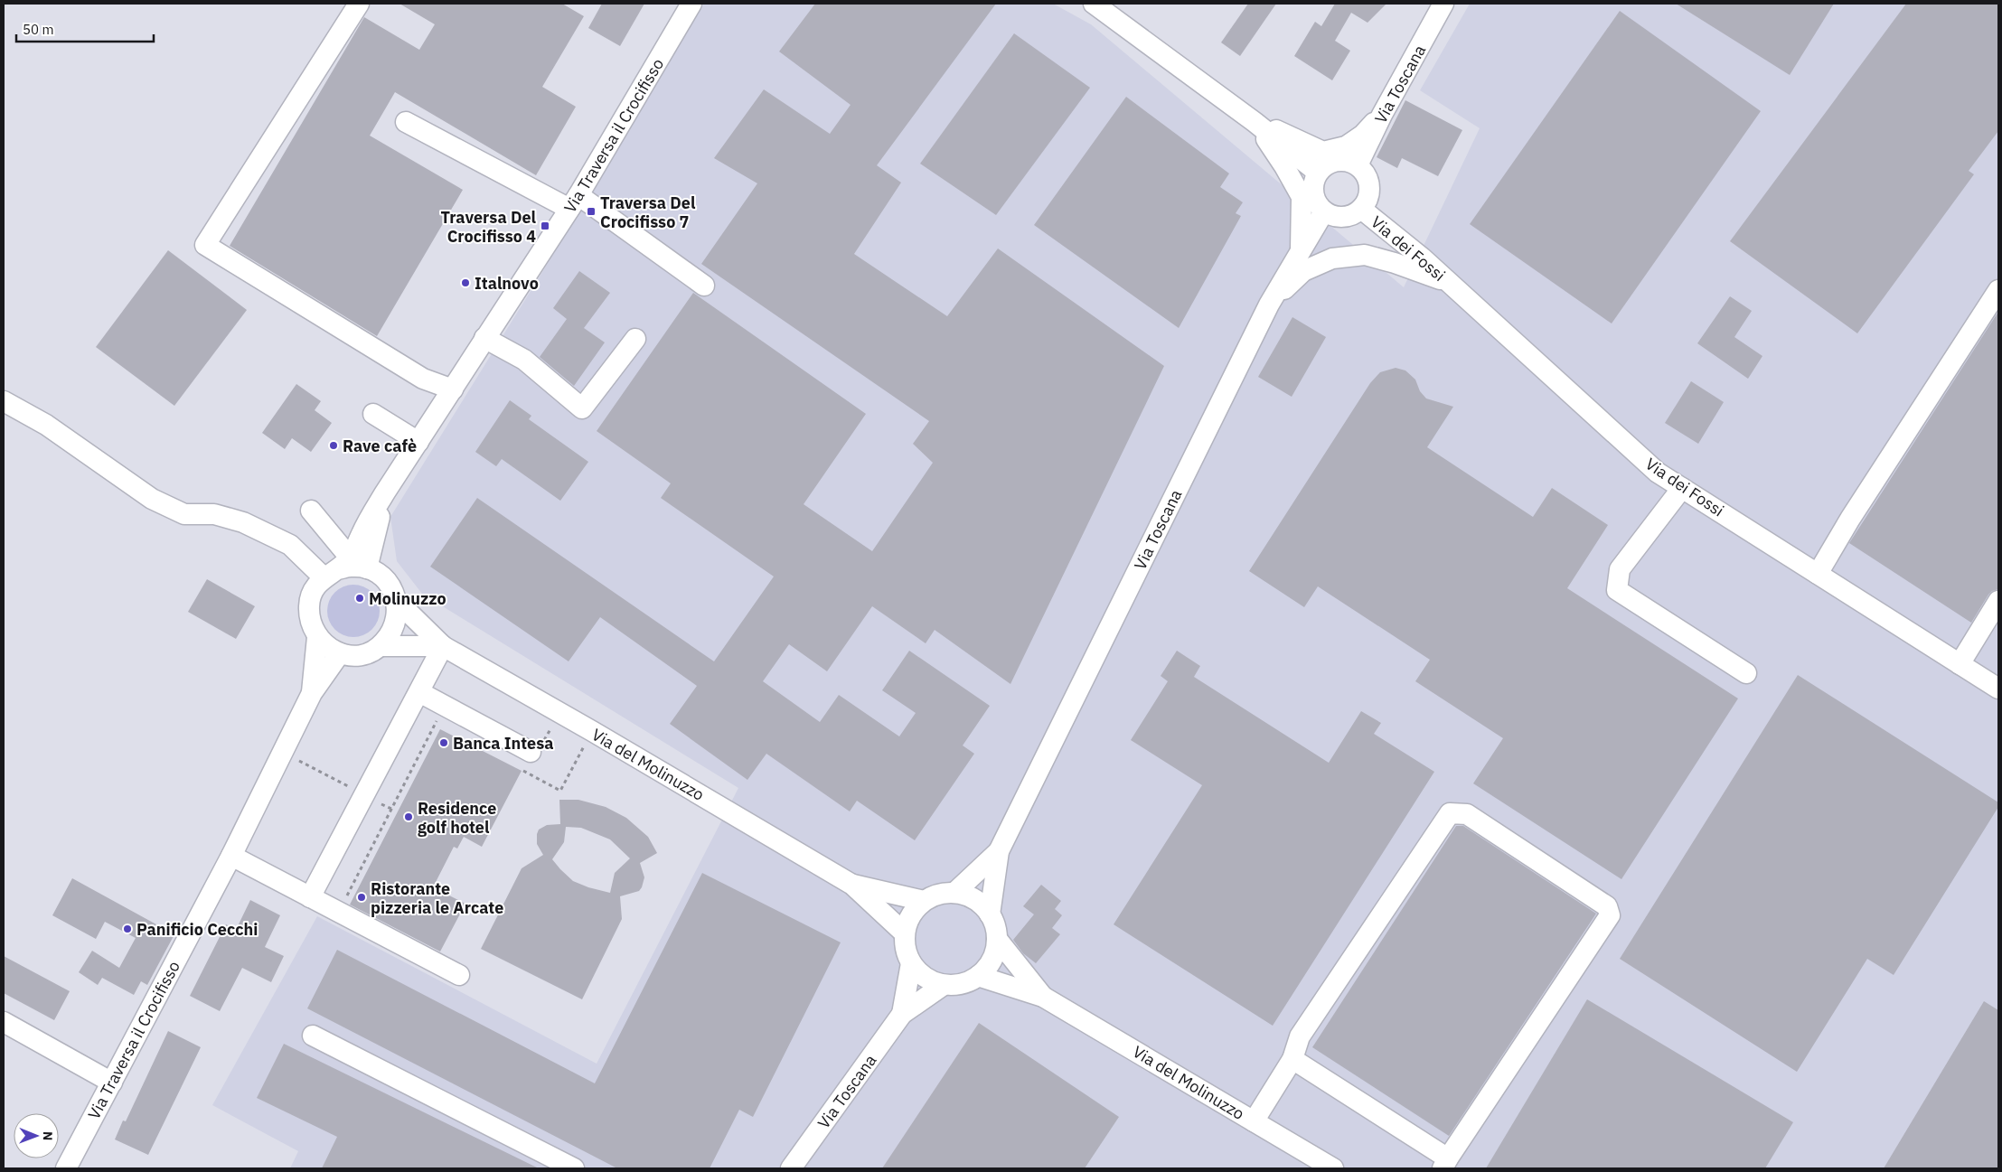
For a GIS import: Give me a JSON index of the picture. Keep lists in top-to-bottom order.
{
  "streets": {
    "street": [
      "Via Toscana",
      "Via Traversa il Crocifisso",
      "Via dei Fossi",
      "Via del Molinuzzo"
    ]
  },
  "crossings": [
    ["Via Toscana", "Via dei Fossi"],
    ["Via Toscana", "Via del Molinuzzo"],
    ["Via Traversa il Crocifisso", "Via del Molinuzzo"]
  ],
  "places": {
    "transit": ["Traversa Del Crocifisso 7", "Traversa Del Crocifisso 4"],
    "other": [
      "Italnovo",
      "Rave cafè",
      "Molinuzzo",
      "Banca Intesa",
      "Residence golf hotel",
      "Ristorante pizzeria le Arcate",
      "Panificio Cecchi"
    ]
  },
  "scale_bar": "50 m",
  "north": "right"
}
